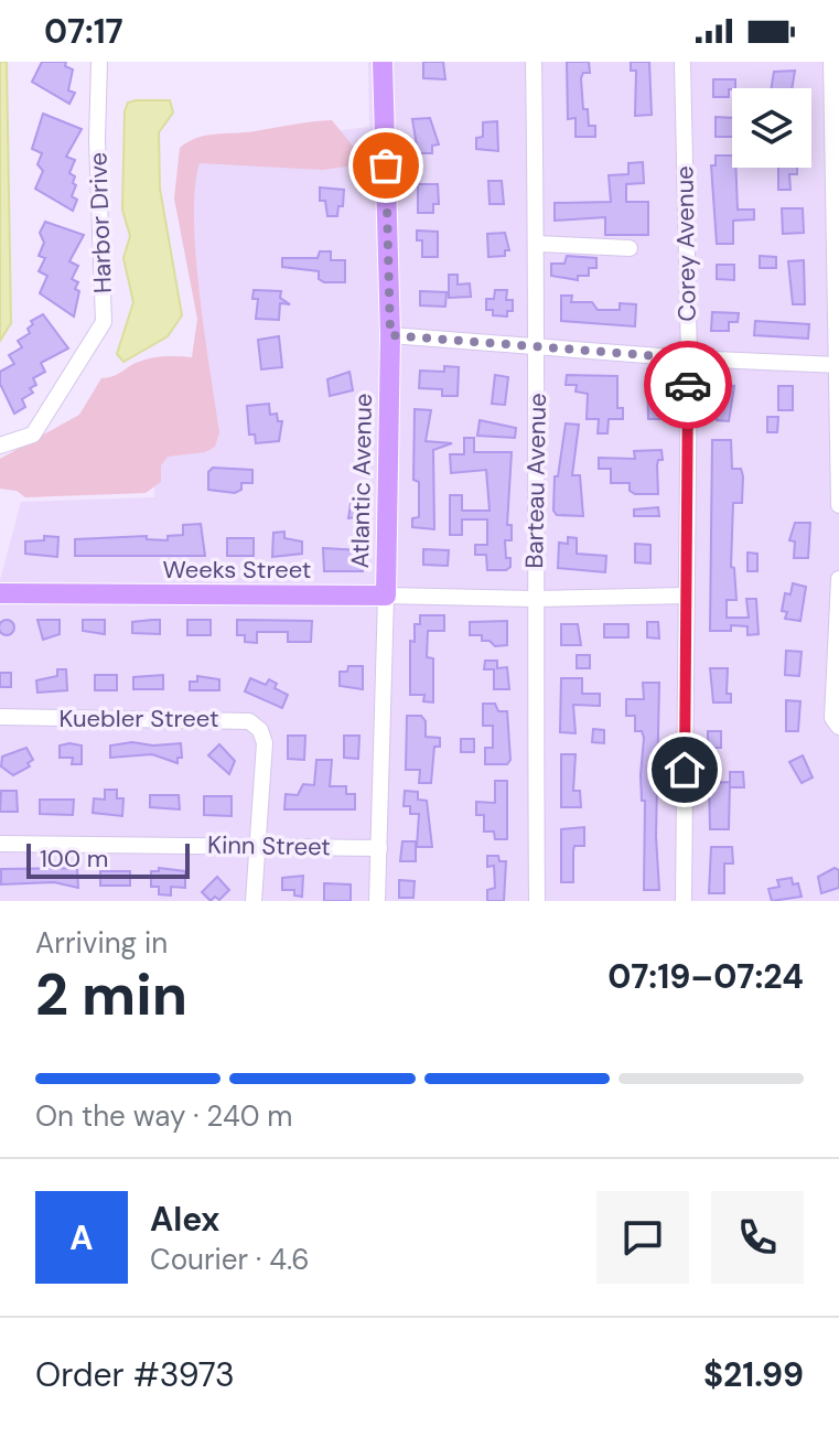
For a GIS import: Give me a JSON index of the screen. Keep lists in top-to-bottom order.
{
  "streets": {
    "main road": ["Atlantic Avenue", "Weeks Street"],
    "street": [
      "Harbor Drive",
      "Corey Avenue",
      "Barteau Avenue",
      "Kuebler Street",
      "Kinn Street"
    ]
  },
  "crossings": [
    ["Corey Avenue", "Weeks Street"],
    ["Atlantic Avenue", "Weeks Street"],
    ["Atlantic Avenue", "Kinn Street"],
    ["Barteau Avenue", "Weeks Street"],
    ["Kuebler Street", "Kinn Street"]
  ],
  "scale_bar": "100 m",
  "page": {
    "status": "07:17",
    "scale": "100 m",
    "heading": ["2 min", "Arriving in", "07:19–07:24"],
    "panel": [
      "Alex",
      "Courier · 4.6",
      "Order #3973",
      "$21.99"
    ],
    "bar": "On the way · 240 m",
    "round": "A"
  }
}
